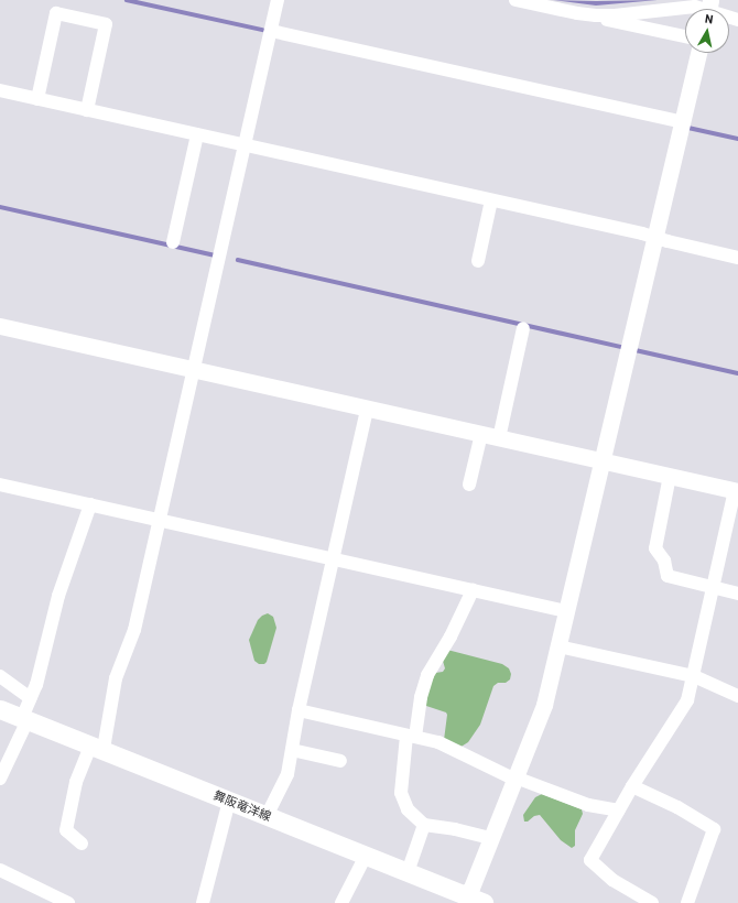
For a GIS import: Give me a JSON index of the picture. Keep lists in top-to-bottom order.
{
  "streets": {
    "main road": ["舞阪竜洋線"]
  },
  "north": "top"
}
